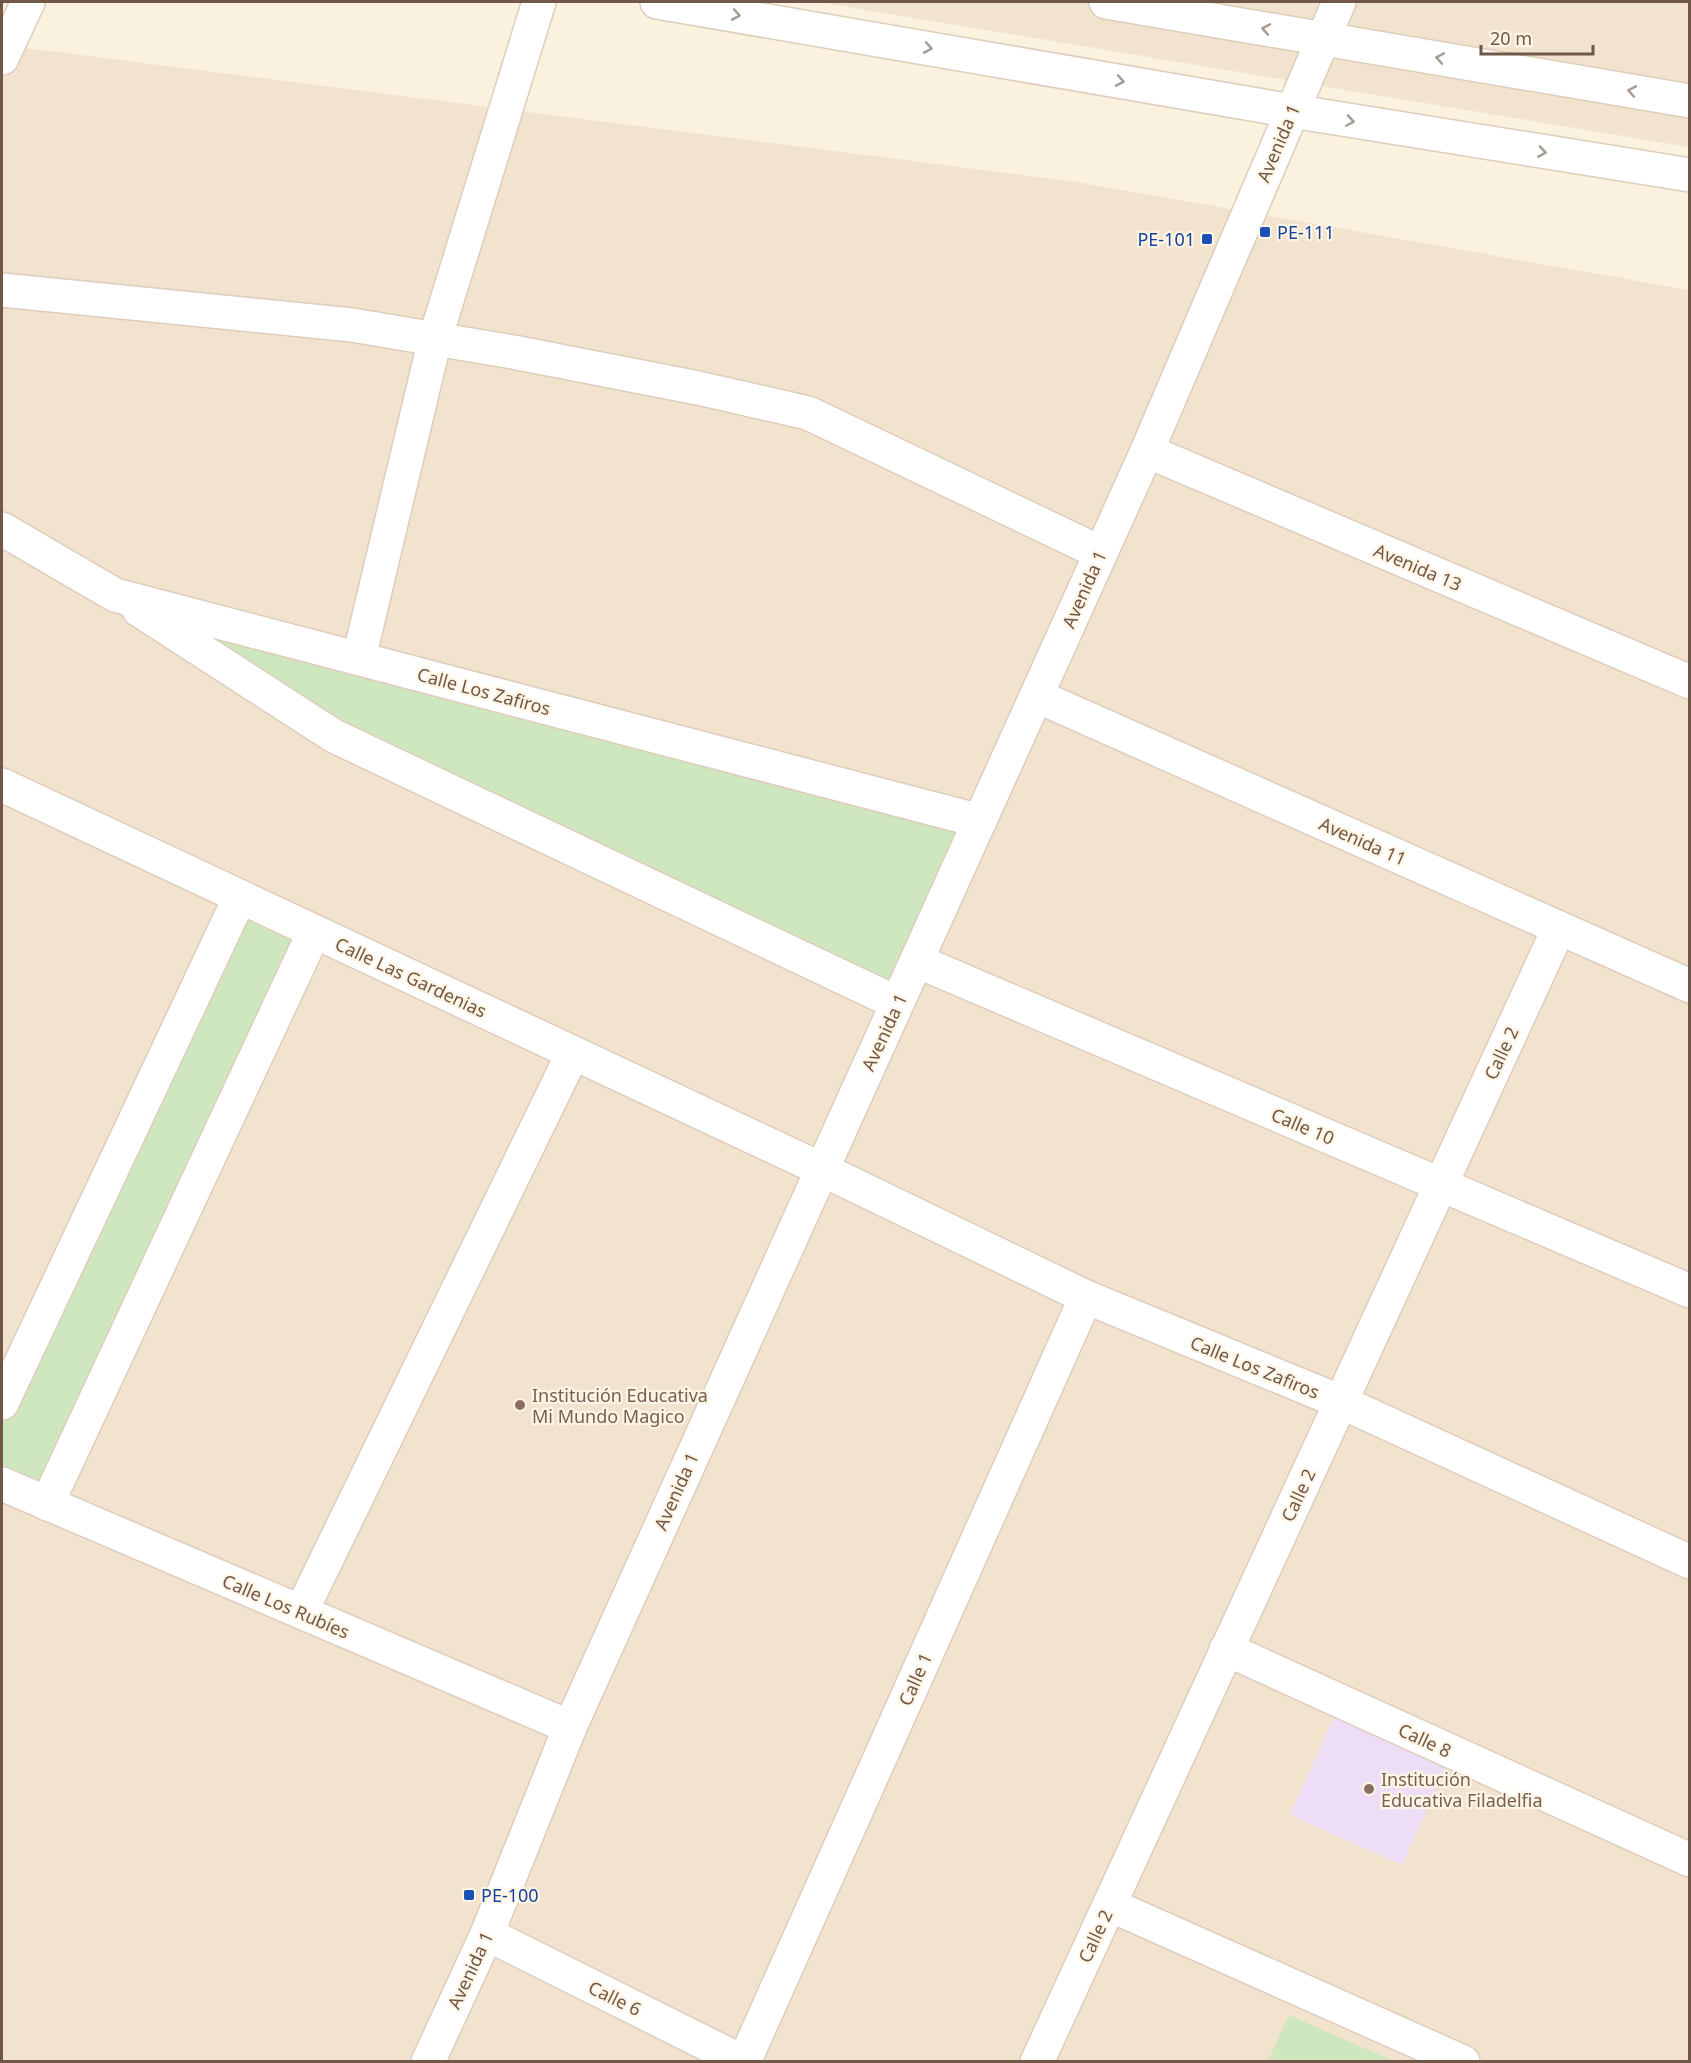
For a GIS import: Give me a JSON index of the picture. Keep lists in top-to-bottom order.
{
  "streets": {
    "street": [
      "Avenida 1",
      "Avenida 13",
      "Calle Los Zafiros",
      "Avenida 11",
      "Calle Las Gardenias",
      "Calle 2",
      "Calle 10",
      "Calle Los Rubíes",
      "Calle 1",
      "Calle 8",
      "Calle 6"
    ]
  },
  "crossings": [
    ["Avenida 1", "Avenida 13"],
    ["Avenida 1", "Calle Los Zafiros"],
    ["Avenida 1", "Avenida 11"],
    ["Avenida 1", "Calle Las Gardenias"],
    ["Avenida 1", "Calle 10"],
    ["Avenida 1", "Calle Los Rubíes"],
    ["Avenida 1", "Calle 6"],
    ["Calle Los Zafiros", "Calle Las Gardenias"],
    ["Calle Los Zafiros", "Calle 2"],
    ["Calle Los Zafiros", "Calle 1"],
    ["Avenida 11", "Calle 2"],
    ["Calle 2", "Calle 10"],
    ["Calle 2", "Calle 8"],
    ["Calle 1", "Calle 6"]
  ],
  "places": {
    "transit": ["PE-111", "PE-101", "PE-100"],
    "other": ["Institución Educativa Mi Mundo Magico", "Institución Educativa Filadelfia"]
  },
  "scale_bar": "20 m"
}
